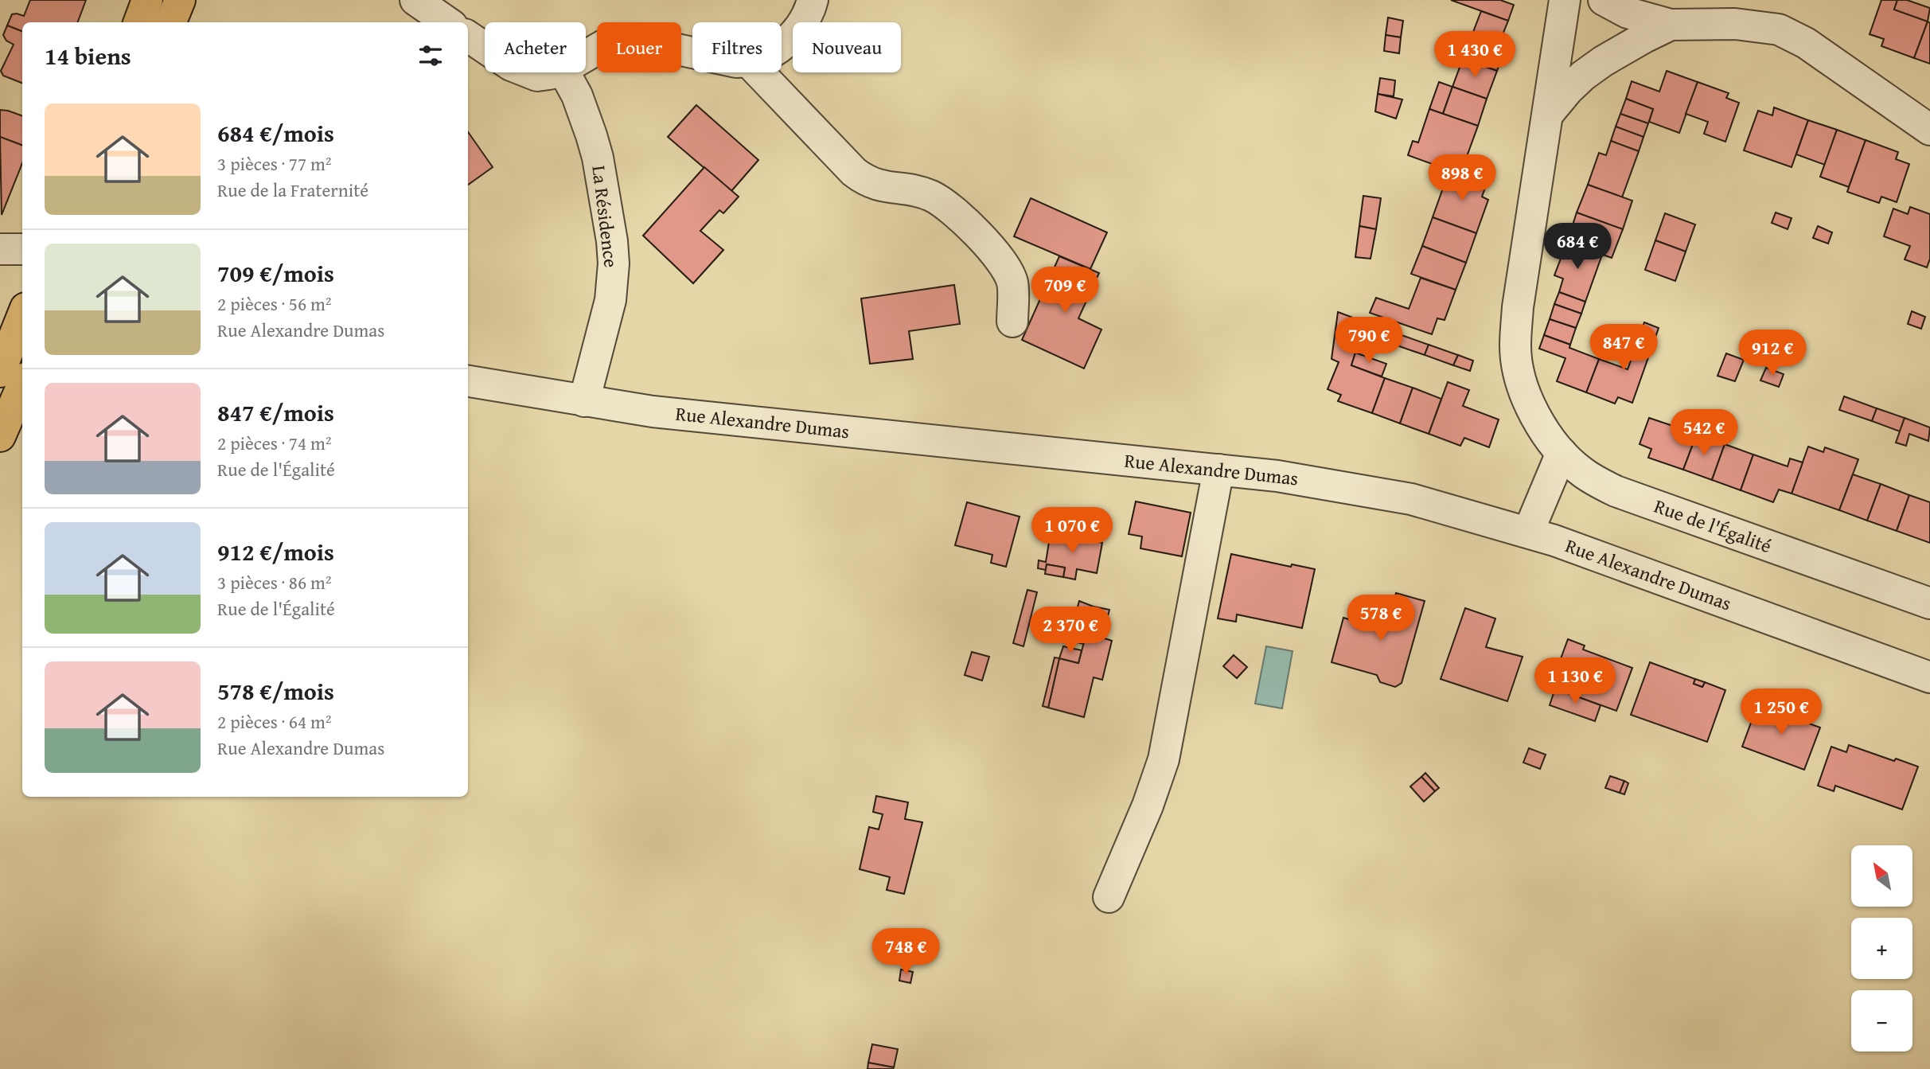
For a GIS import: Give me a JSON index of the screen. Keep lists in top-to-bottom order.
{
  "streets": {
    "street": ["La Résidence", "Rue Alexandre Dumas", "Rue de l'Égalité"]
  },
  "crossings": [
    ["La Résidence", "Rue Alexandre Dumas"]
  ],
  "north": "top left",
  "page": {
    "chip": [
      "Acheter",
      "Louer",
      "Filtres",
      "Nouveau"
    ],
    "heading": "14 biens",
    "price": [
      "1 430 €",
      "898 €",
      "684 €",
      "709 €",
      "790 €",
      "847 €",
      "912 €",
      "542 €",
      "1 070 €",
      "578 €",
      "2 370 €",
      "1 130 €",
      "1 250 €",
      "748 €"
    ],
    "list": [
      {
        "name": "684 €/mois",
        "note": "3 pièces · 77 m² · Rue de la Fraternité"
      },
      {
        "name": "709 €/mois",
        "note": "2 pièces · 56 m² · Rue Alexandre Dumas"
      },
      {
        "name": "847 €/mois",
        "note": "2 pièces · 74 m² · Rue de l'Égalité"
      },
      {
        "name": "912 €/mois",
        "note": "3 pièces · 86 m² · Rue de l'Égalité"
      },
      {
        "name": "578 €/mois",
        "note": "2 pièces · 64 m² · Rue Alexandre Dumas"
      }
    ],
    "map_buttons": ["+", "−"]
  }
}
